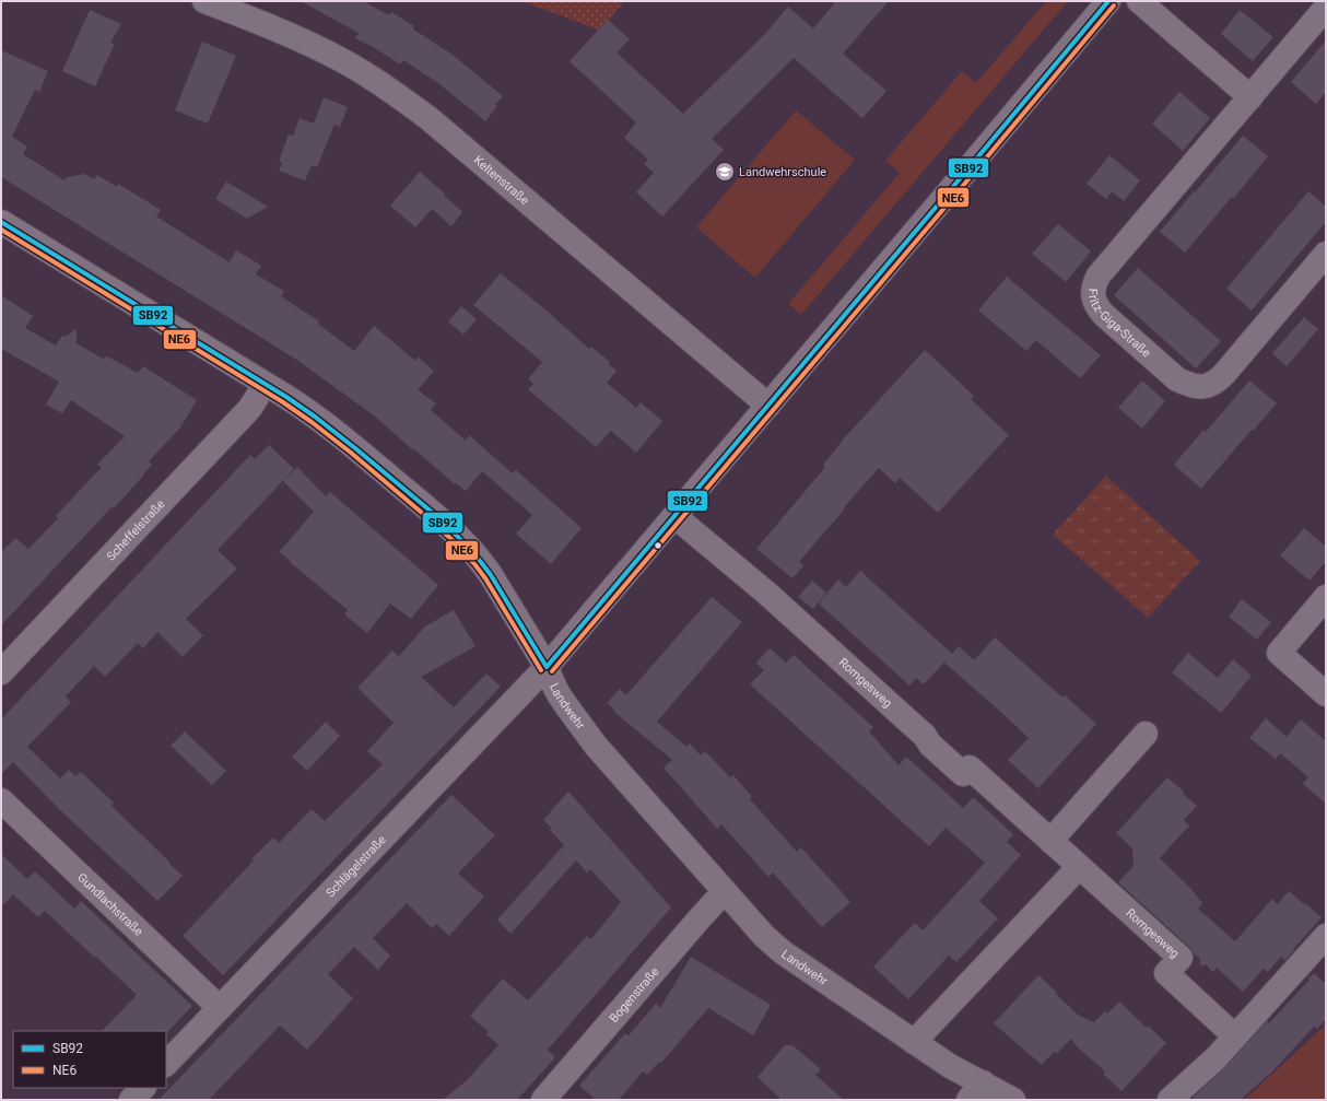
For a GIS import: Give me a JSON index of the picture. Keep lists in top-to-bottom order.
{
  "streets": {
    "street": [
      "Keltenstraße",
      "Fritz-Giga-Straße",
      "Scheffelstraße",
      "Romgesweg",
      "Landwehr",
      "Schlägelstraße",
      "Gundlachstraße",
      "Bogenstraße"
    ]
  },
  "crossings": [
    ["Keltenstraße", "Schlägelstraße"],
    ["Scheffelstraße", "Landwehr"],
    ["Romgesweg", "Schlägelstraße"],
    ["Landwehr", "Schlägelstraße"],
    ["Landwehr", "Bogenstraße"],
    ["Schlägelstraße", "Gundlachstraße"]
  ],
  "places": {
    "school or university": ["Landwehrschule"]
  },
  "lines": ["transit line SB92", "transit line NE6"],
  "legend": ["SB92", "NE6"]
}
